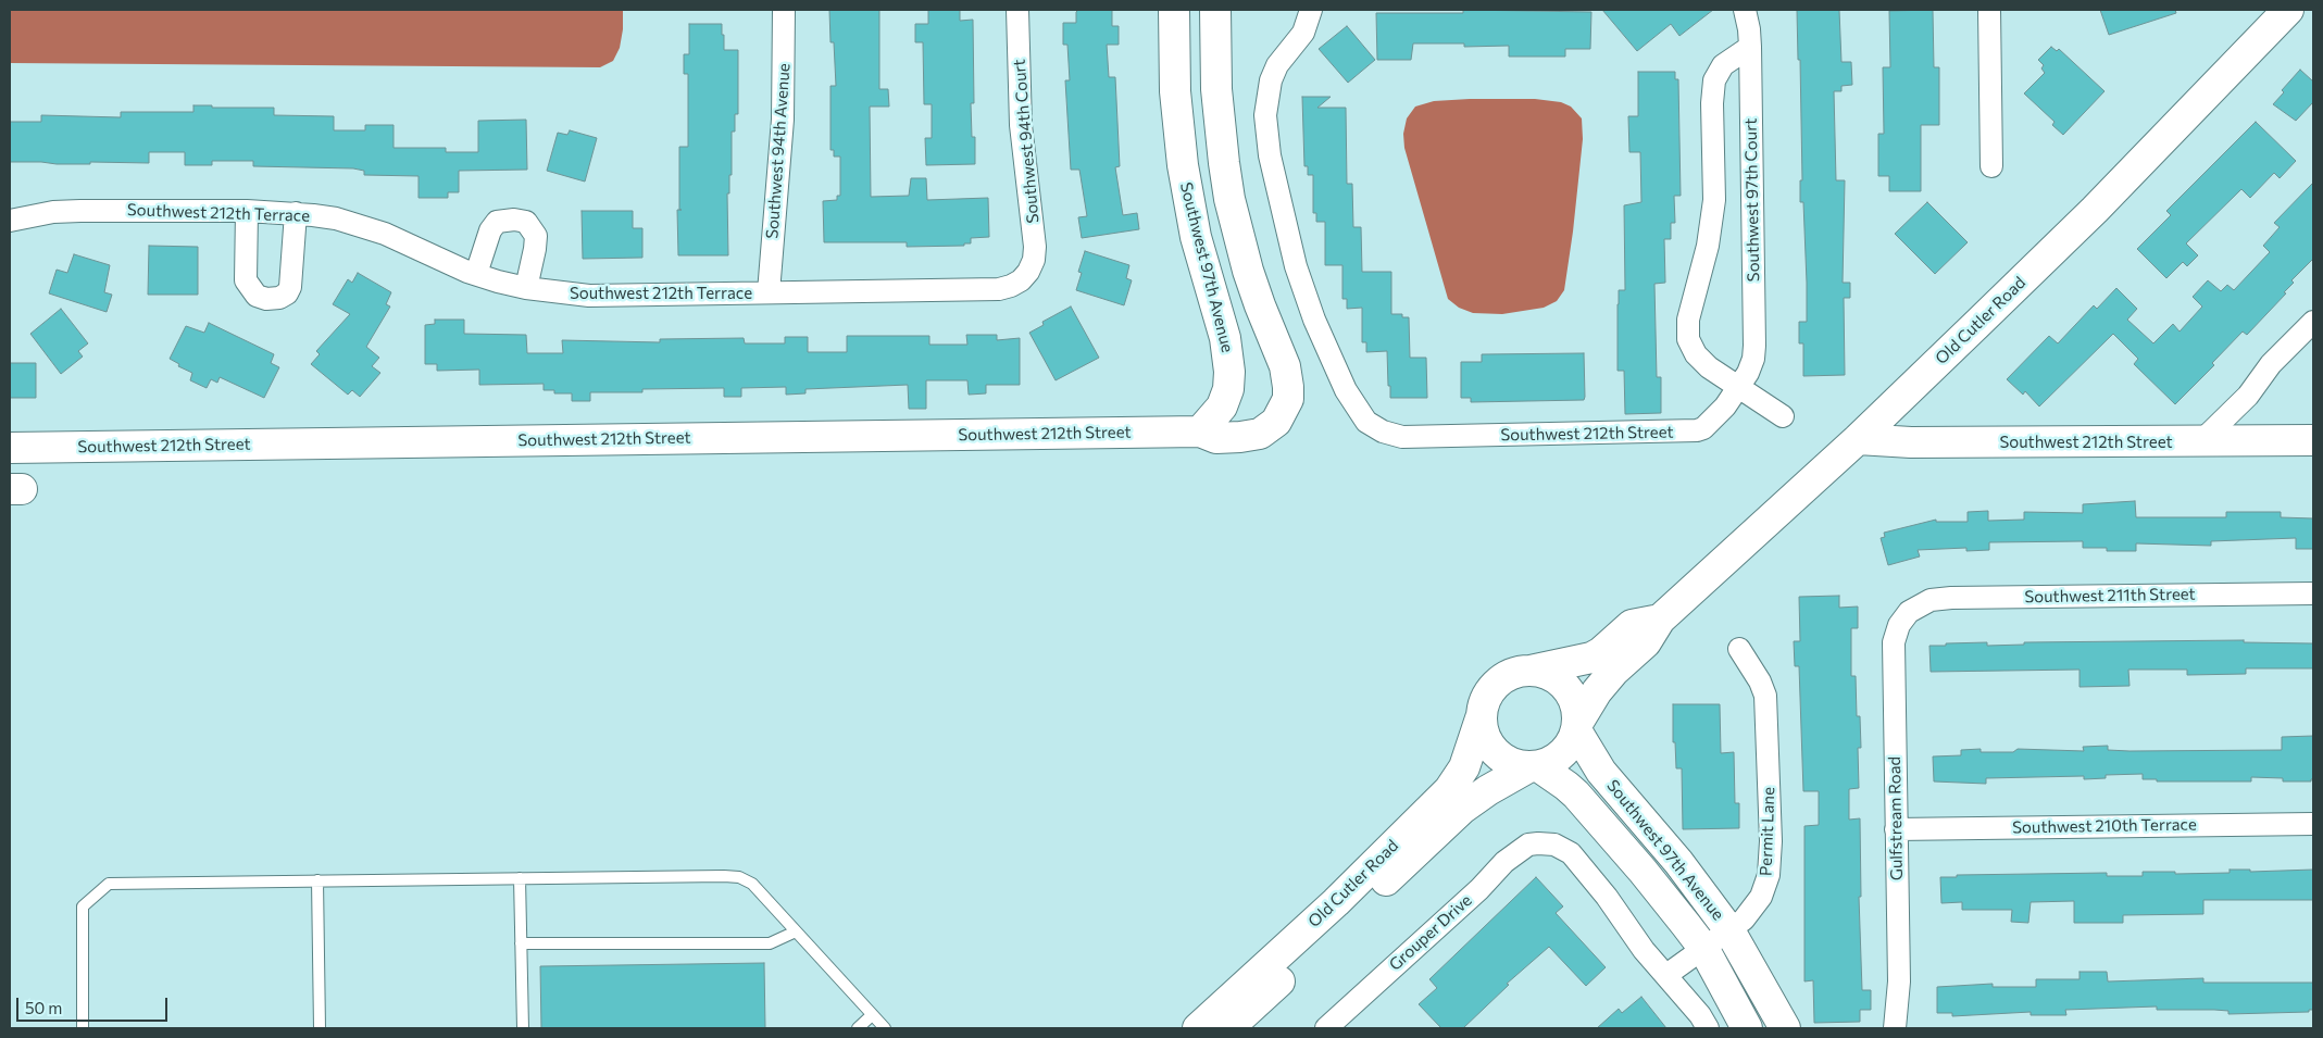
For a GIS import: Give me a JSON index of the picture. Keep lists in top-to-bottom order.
{
  "streets": {
    "street": [
      "Southwest 94th Court",
      "Southwest 94th Avenue",
      "Southwest 97th Court",
      "Southwest 212th Terrace",
      "Southwest 97th Avenue",
      "Old Cutler Road",
      "Southwest 212th Street",
      "Southwest 211th Street",
      "Gulfstream Road",
      "Southwest 210th Terrace",
      "Permit Lane",
      "Grouper Drive"
    ]
  },
  "crossings": [
    ["Southwest 94th Court", "Southwest 212th Terrace"],
    ["Southwest 94th Avenue", "Southwest 212th Terrace"],
    ["Southwest 97th Court", "Southwest 212th Street"],
    ["Southwest 97th Avenue", "Old Cutler Road"],
    ["Southwest 97th Avenue", "Southwest 212th Street"],
    ["Southwest 97th Avenue", "Permit Lane"],
    ["Old Cutler Road", "Southwest 212th Street"],
    ["Southwest 211th Street", "Gulfstream Road"],
    ["Gulfstream Road", "Southwest 210th Terrace"],
    ["Permit Lane", "Grouper Drive"]
  ],
  "scale_bar": "50 m"
}
